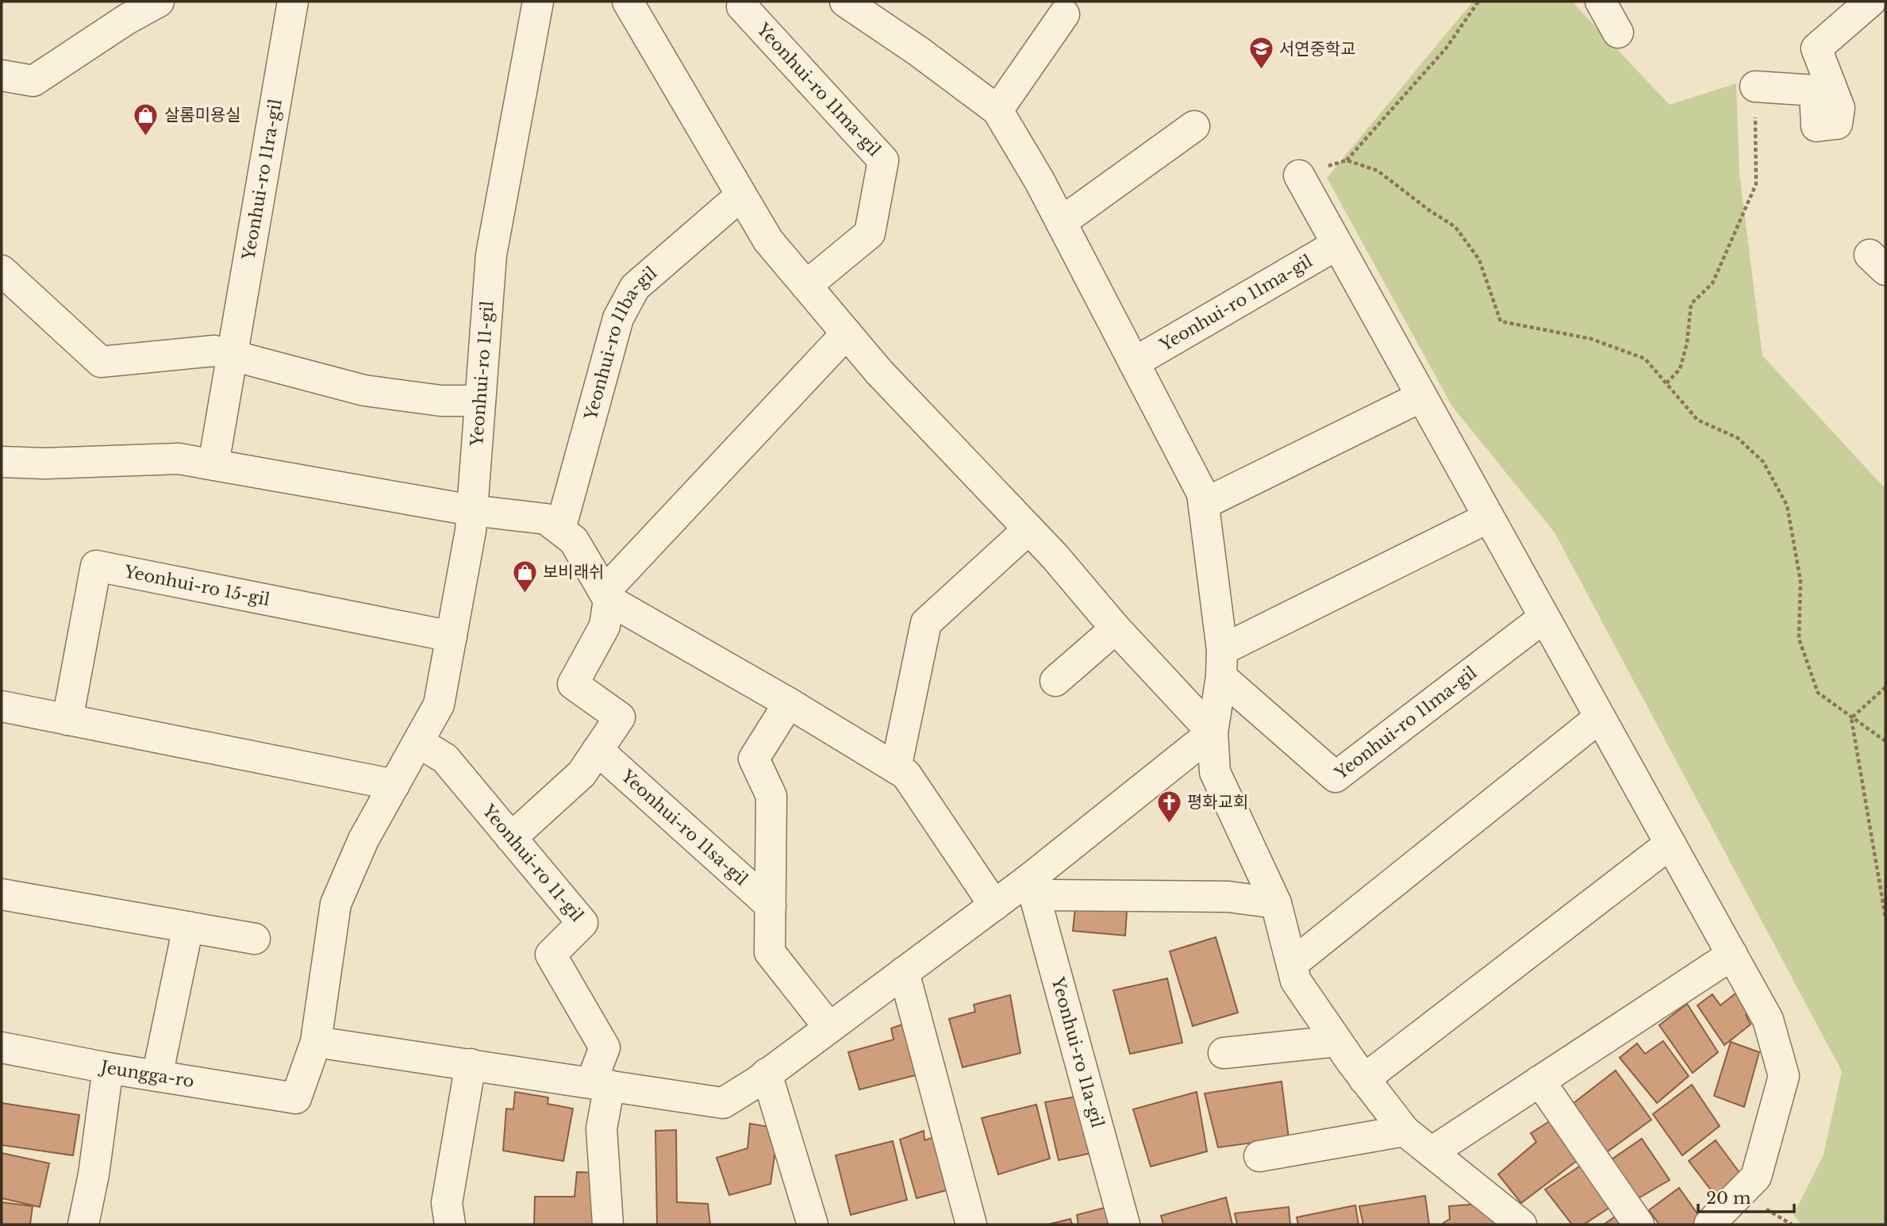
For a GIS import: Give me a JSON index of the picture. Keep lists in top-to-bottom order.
{
  "streets": {
    "street": [
      "Yeonhui-ro 11ma-gil",
      "Yeonhui-ro 11ra-gil",
      "Yeonhui-ro 11ba-gil",
      "Yeonhui-ro 11-gil",
      "Yeonhui-ro 15-gil",
      "Yeonhui-ro 11sa-gil",
      "Yeonhui-ro 11a-gil",
      "Jeungga-ro"
    ]
  },
  "crossings": [
    ["Yeonhui-ro 11-gil", "Yeonhui-ro 15-gil"],
    ["Yeonhui-ro 11-gil", "Jeungga-ro"]
  ],
  "places": {
    "school or university": ["서연중학교"],
    "shop": ["살롬미용실", "보비래쉬"],
    "church": ["평화교회"]
  },
  "scale_bar": "20 m"
}
